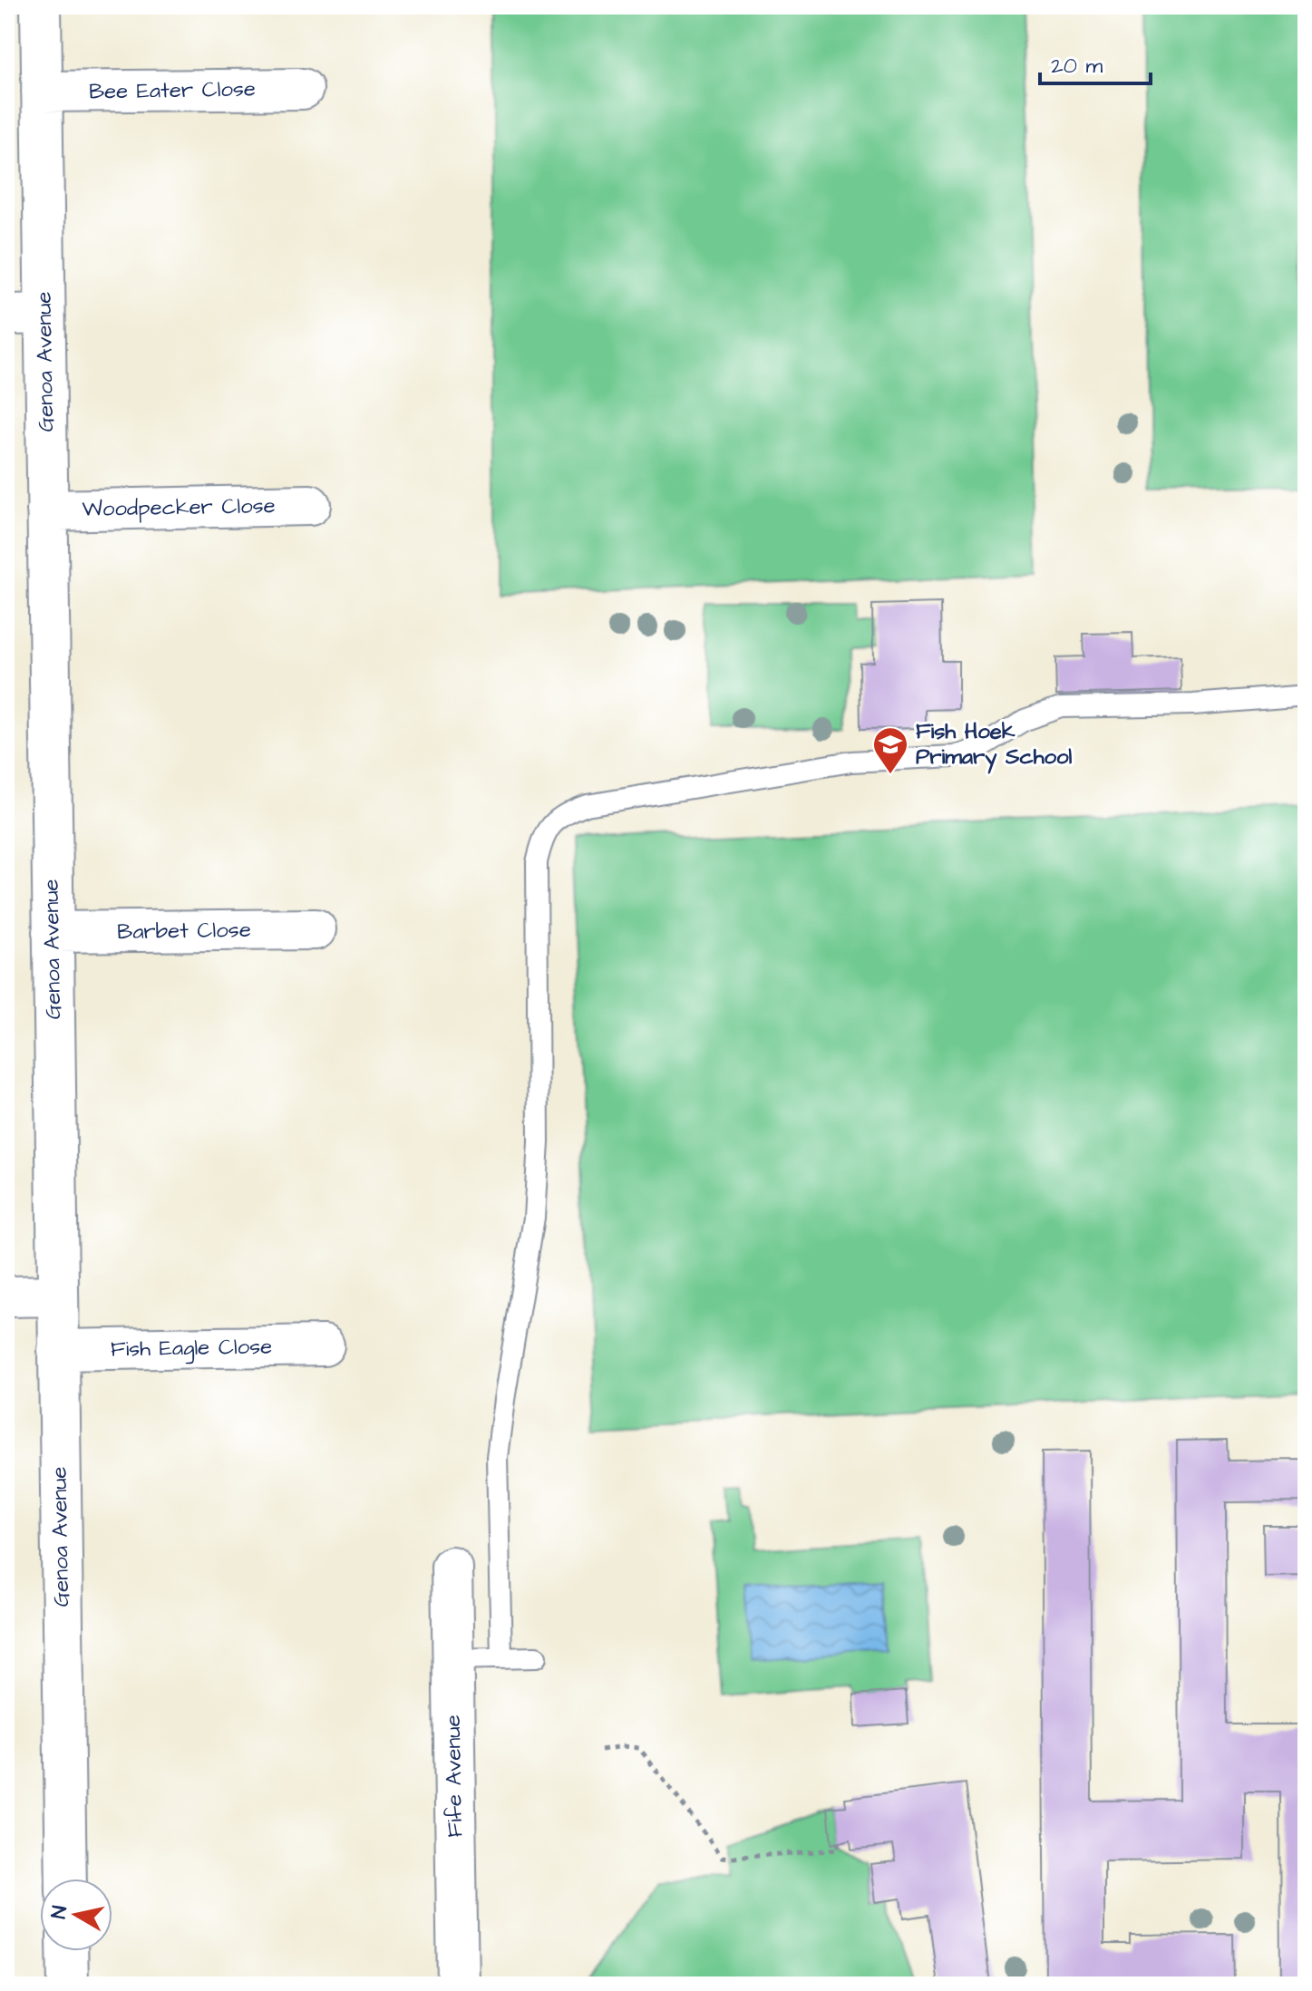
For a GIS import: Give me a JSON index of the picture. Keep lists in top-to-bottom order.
{
  "streets": {
    "street": [
      "Bee Eater Close",
      "Genoa Avenue",
      "Woodpecker Close",
      "Barbet Close",
      "Fish Eagle Close",
      "Fife Avenue"
    ]
  },
  "crossings": [
    ["Bee Eater Close", "Genoa Avenue"],
    ["Genoa Avenue", "Woodpecker Close"],
    ["Genoa Avenue", "Barbet Close"],
    ["Genoa Avenue", "Fish Eagle Close"]
  ],
  "places": {
    "school or university": ["Fish Hoek Primary School"]
  },
  "scale_bar": "20 m",
  "north": "left"
}
